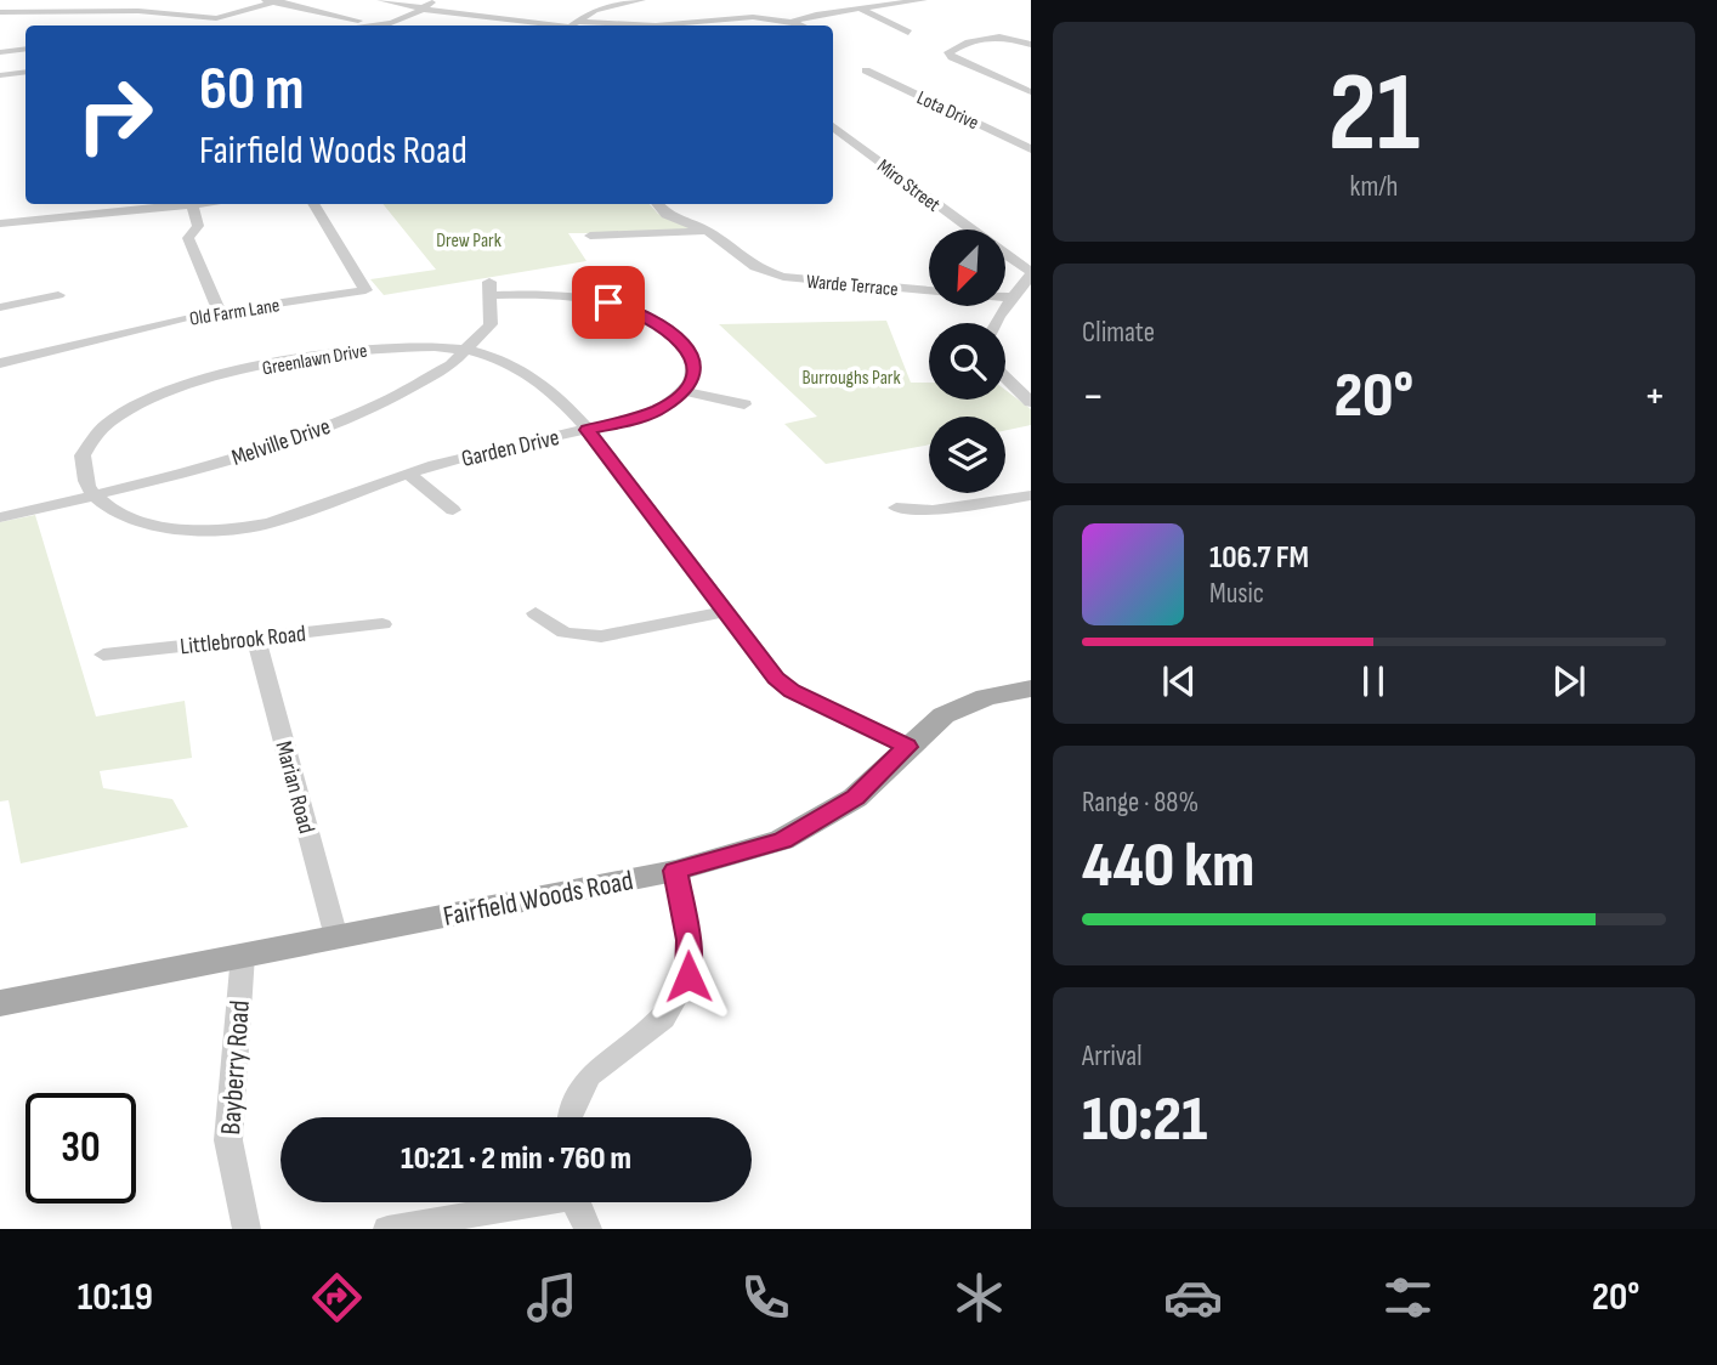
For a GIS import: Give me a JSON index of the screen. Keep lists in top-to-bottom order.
{
  "streets": {
    "main road": ["Fairfield Woods Road"],
    "street": [
      "Lota Drive",
      "Miro Street",
      "Warde Terrace",
      "Old Farm Lane",
      "Greenlawn Drive",
      "Melville Drive",
      "Garden Drive",
      "Littlebrook Road",
      "Marian Road",
      "Bayberry Road"
    ]
  },
  "crossings": [
    ["Greenlawn Drive", "Melville Drive"],
    ["Greenlawn Drive", "Garden Drive"],
    ["Greenlawn Drive", "Fairfield Woods Road"],
    ["Melville Drive", "Garden Drive"],
    ["Littlebrook Road", "Marian Road"],
    ["Marian Road", "Fairfield Woods Road"],
    ["Fairfield Woods Road", "Bayberry Road"]
  ],
  "parks": ["Drew Park", "Burroughs Park"],
  "north": "bottom left",
  "page": {
    "tile": [
      ["21", "km/h"],
      "Climate",
      ["Range · 88%", "440 km"],
      ["Arrival", "10:21"]
    ],
    "turn": ["60 m", "Fairfield Woods Road"],
    "heat": ["−", "20°", "+"],
    "song": ["106.7 FM", "Music"],
    "limit": "30",
    "trip": "10:21 · 2 min · 760 m",
    "tabs": ["10:19", "20°"]
  }
}
